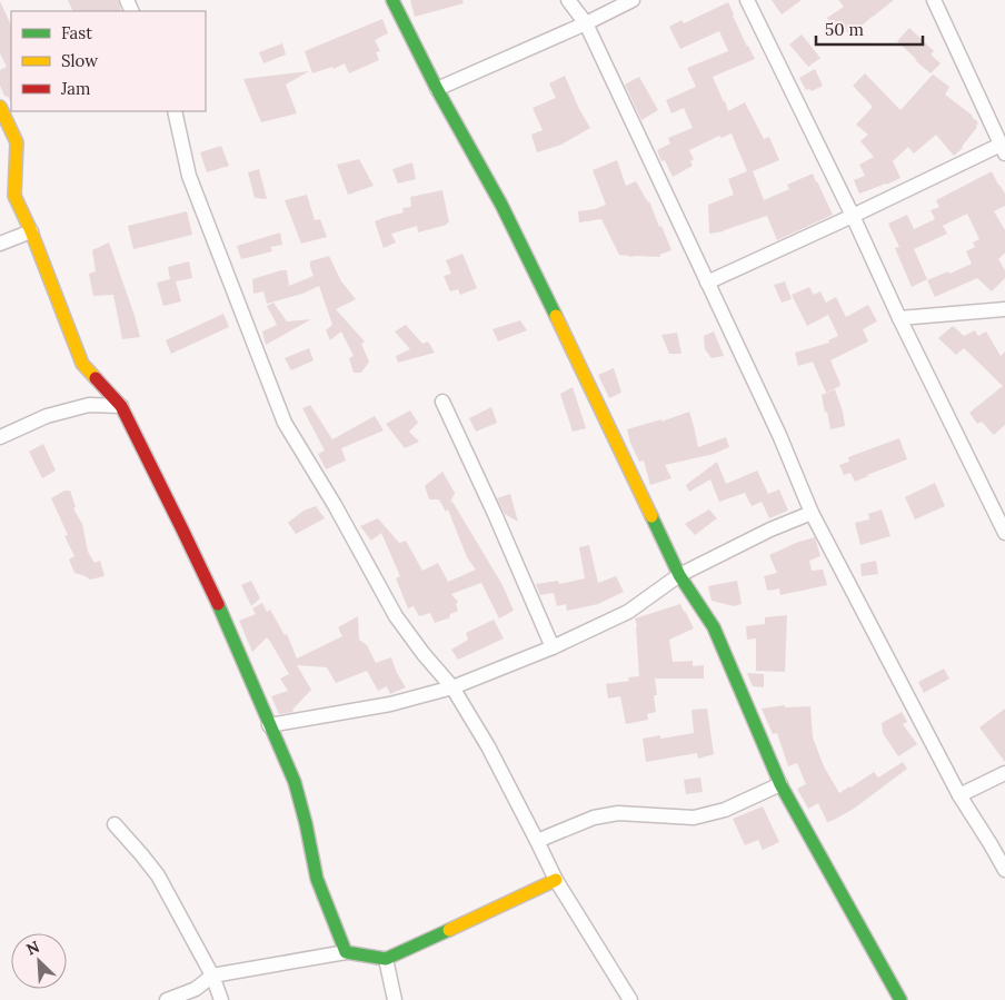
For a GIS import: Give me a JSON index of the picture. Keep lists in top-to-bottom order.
{
  "legend": ["Fast", "Slow", "Jam"],
  "scale_bar": "50 m",
  "north": "top left"
}
